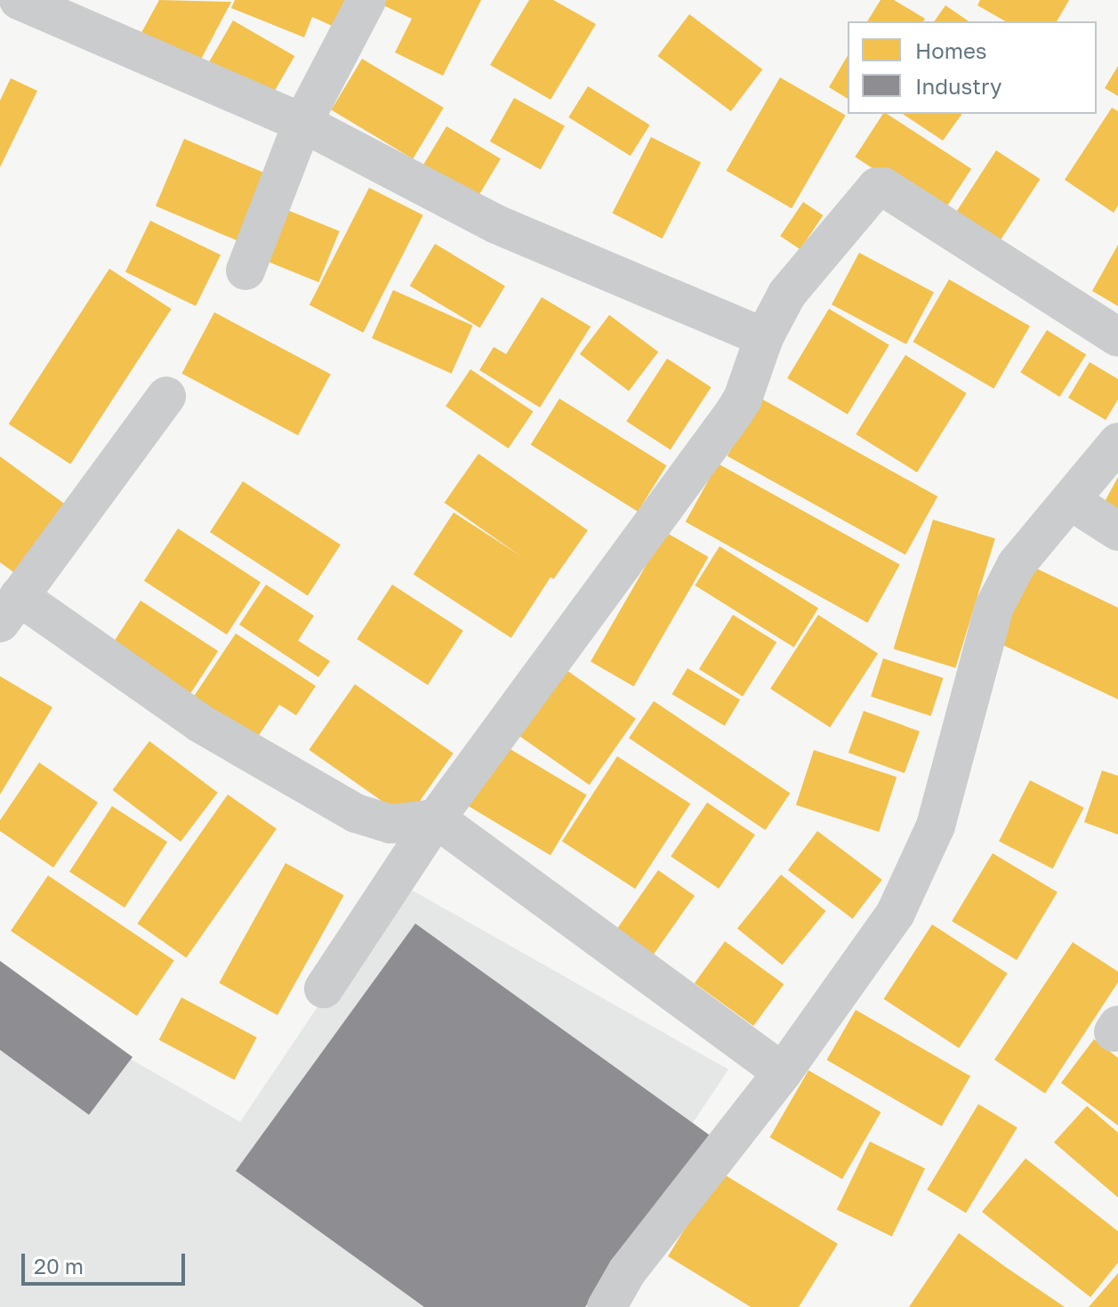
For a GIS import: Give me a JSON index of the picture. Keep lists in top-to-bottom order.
{
  "legend": ["Homes", "Industry"],
  "scale_bar": "20 m"
}
